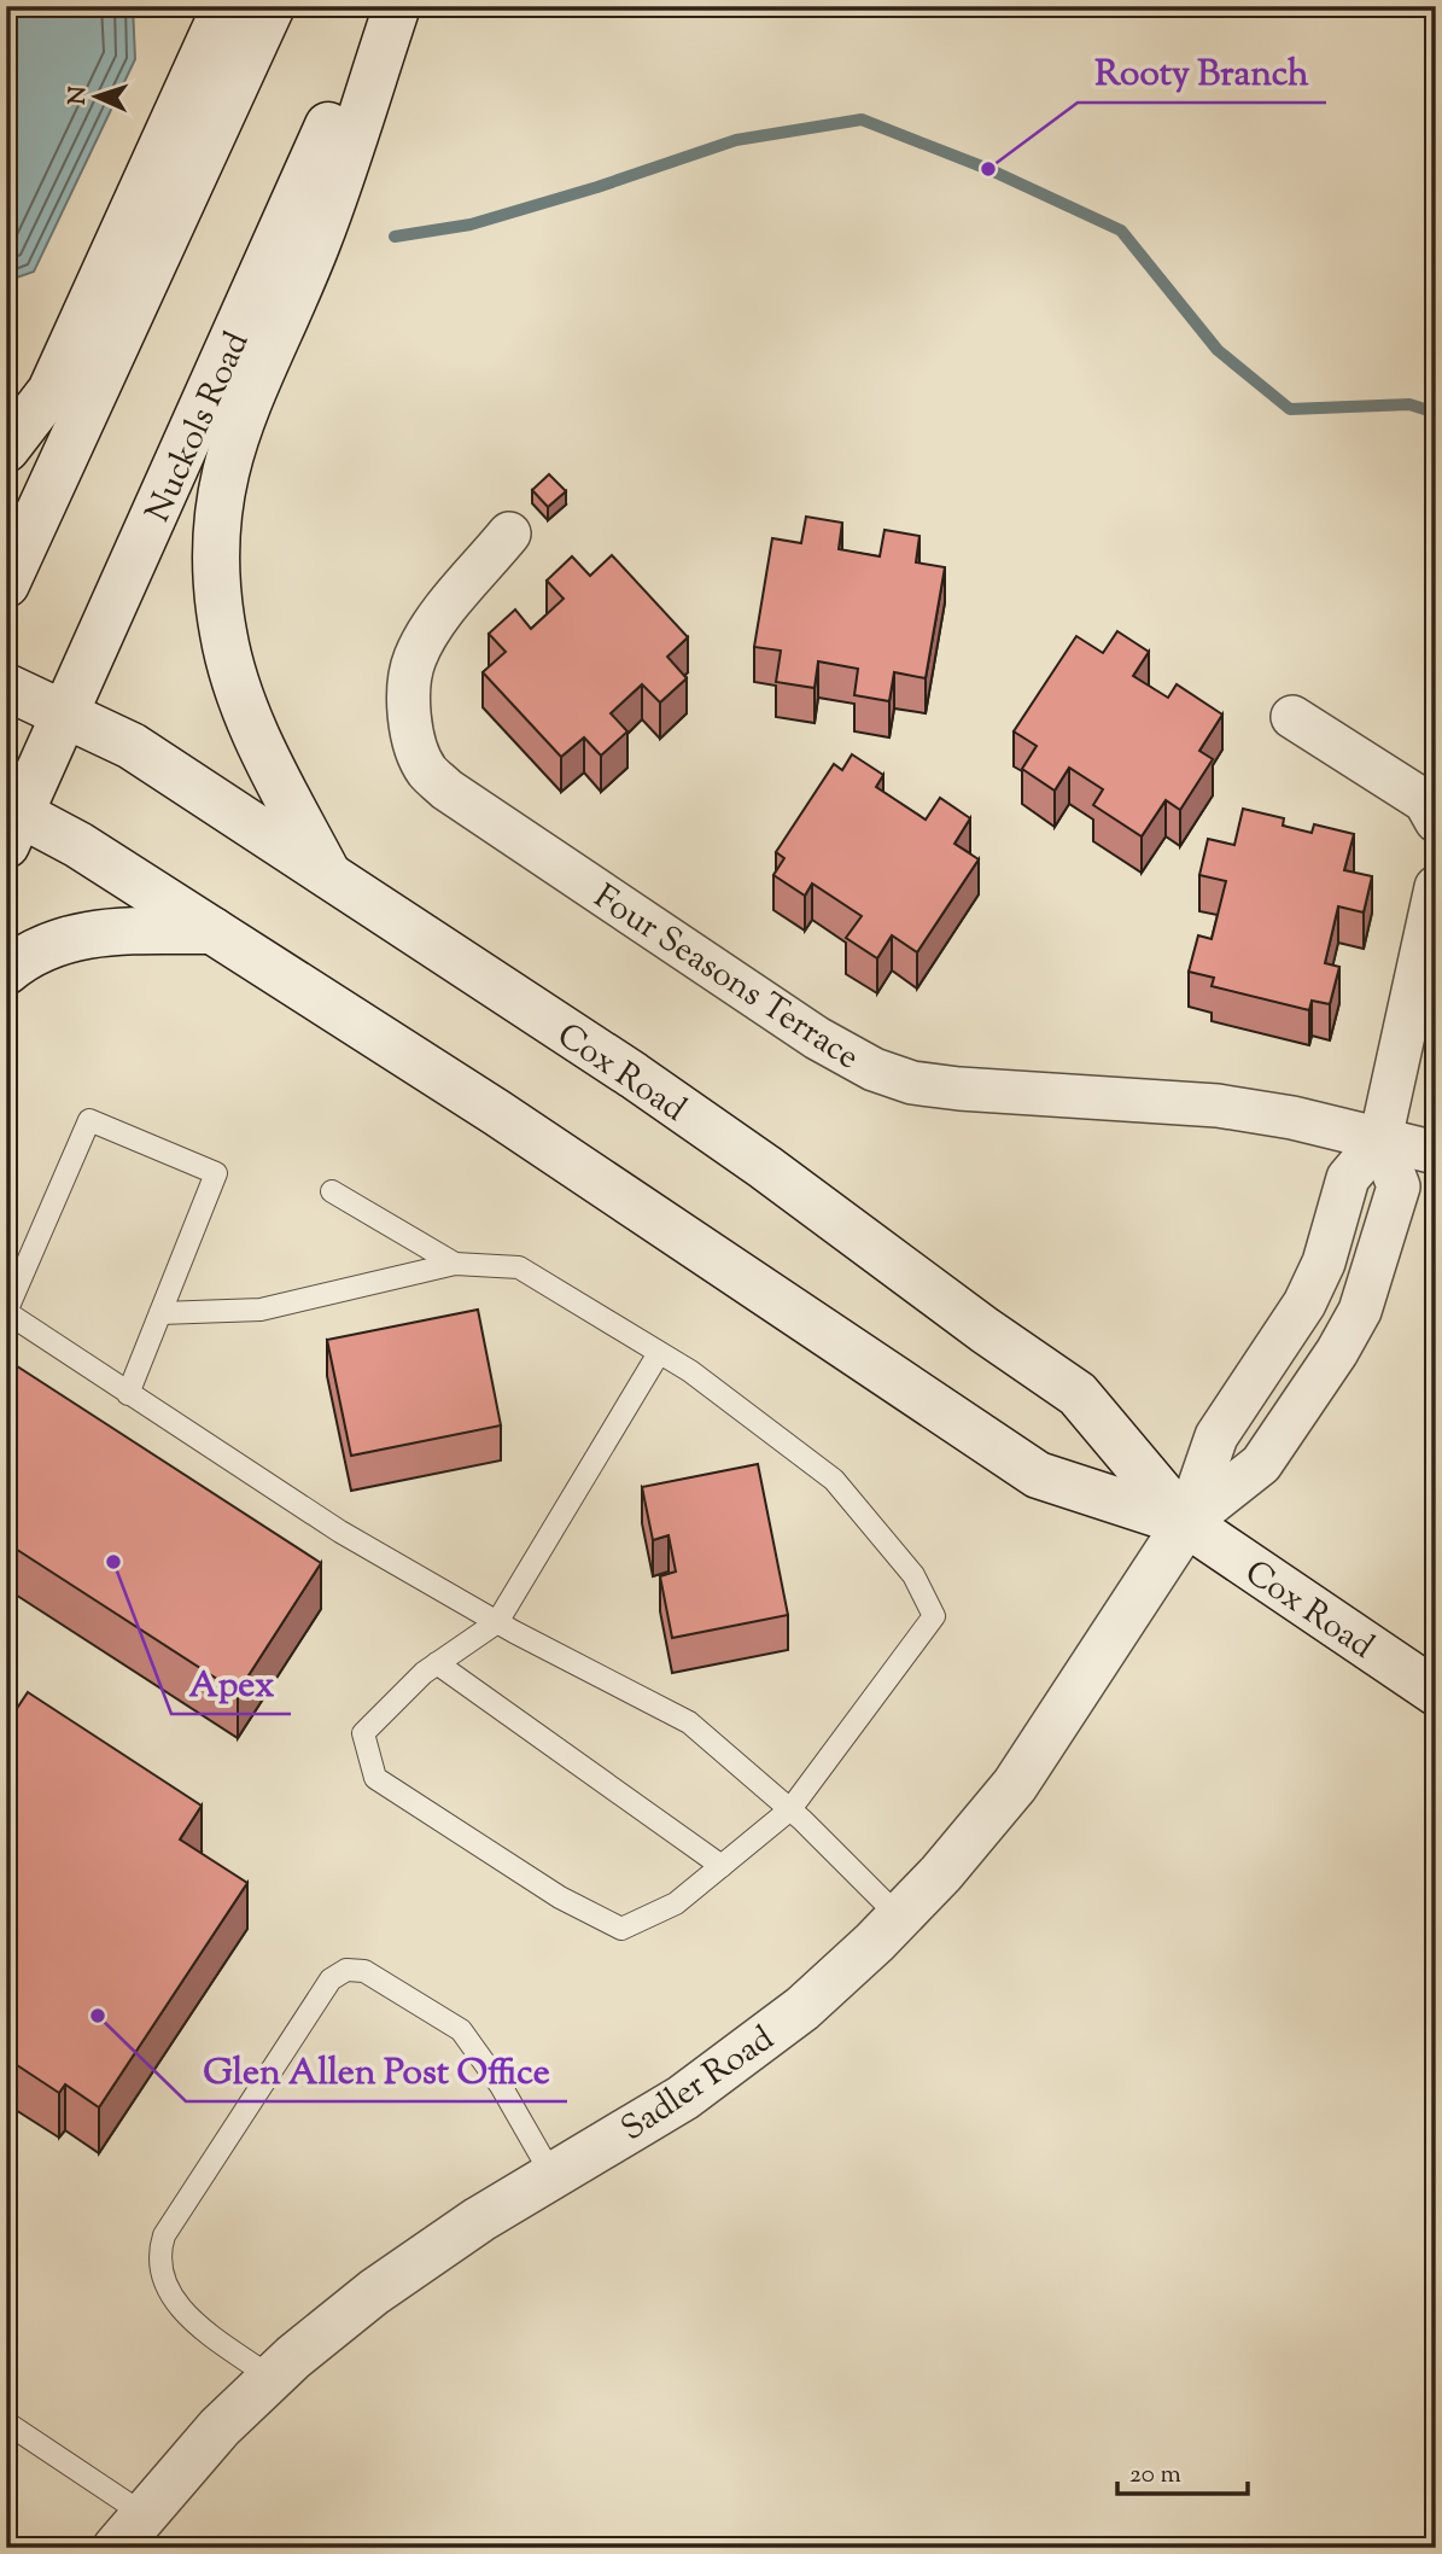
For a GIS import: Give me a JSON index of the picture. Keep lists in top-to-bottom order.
{
  "streets": {
    "main road": ["Nuckols Road", "Cox Road", "Sadler Road"],
    "street": ["Four Seasons Terrace"]
  },
  "crossings": [
    ["Nuckols Road", "Cox Road"],
    ["Cox Road", "Sadler Road"]
  ],
  "places": ["Rooty Branch", "Apex", "Glen Allen Post Office"],
  "scale_bar": "20 m",
  "north": "left"
}
